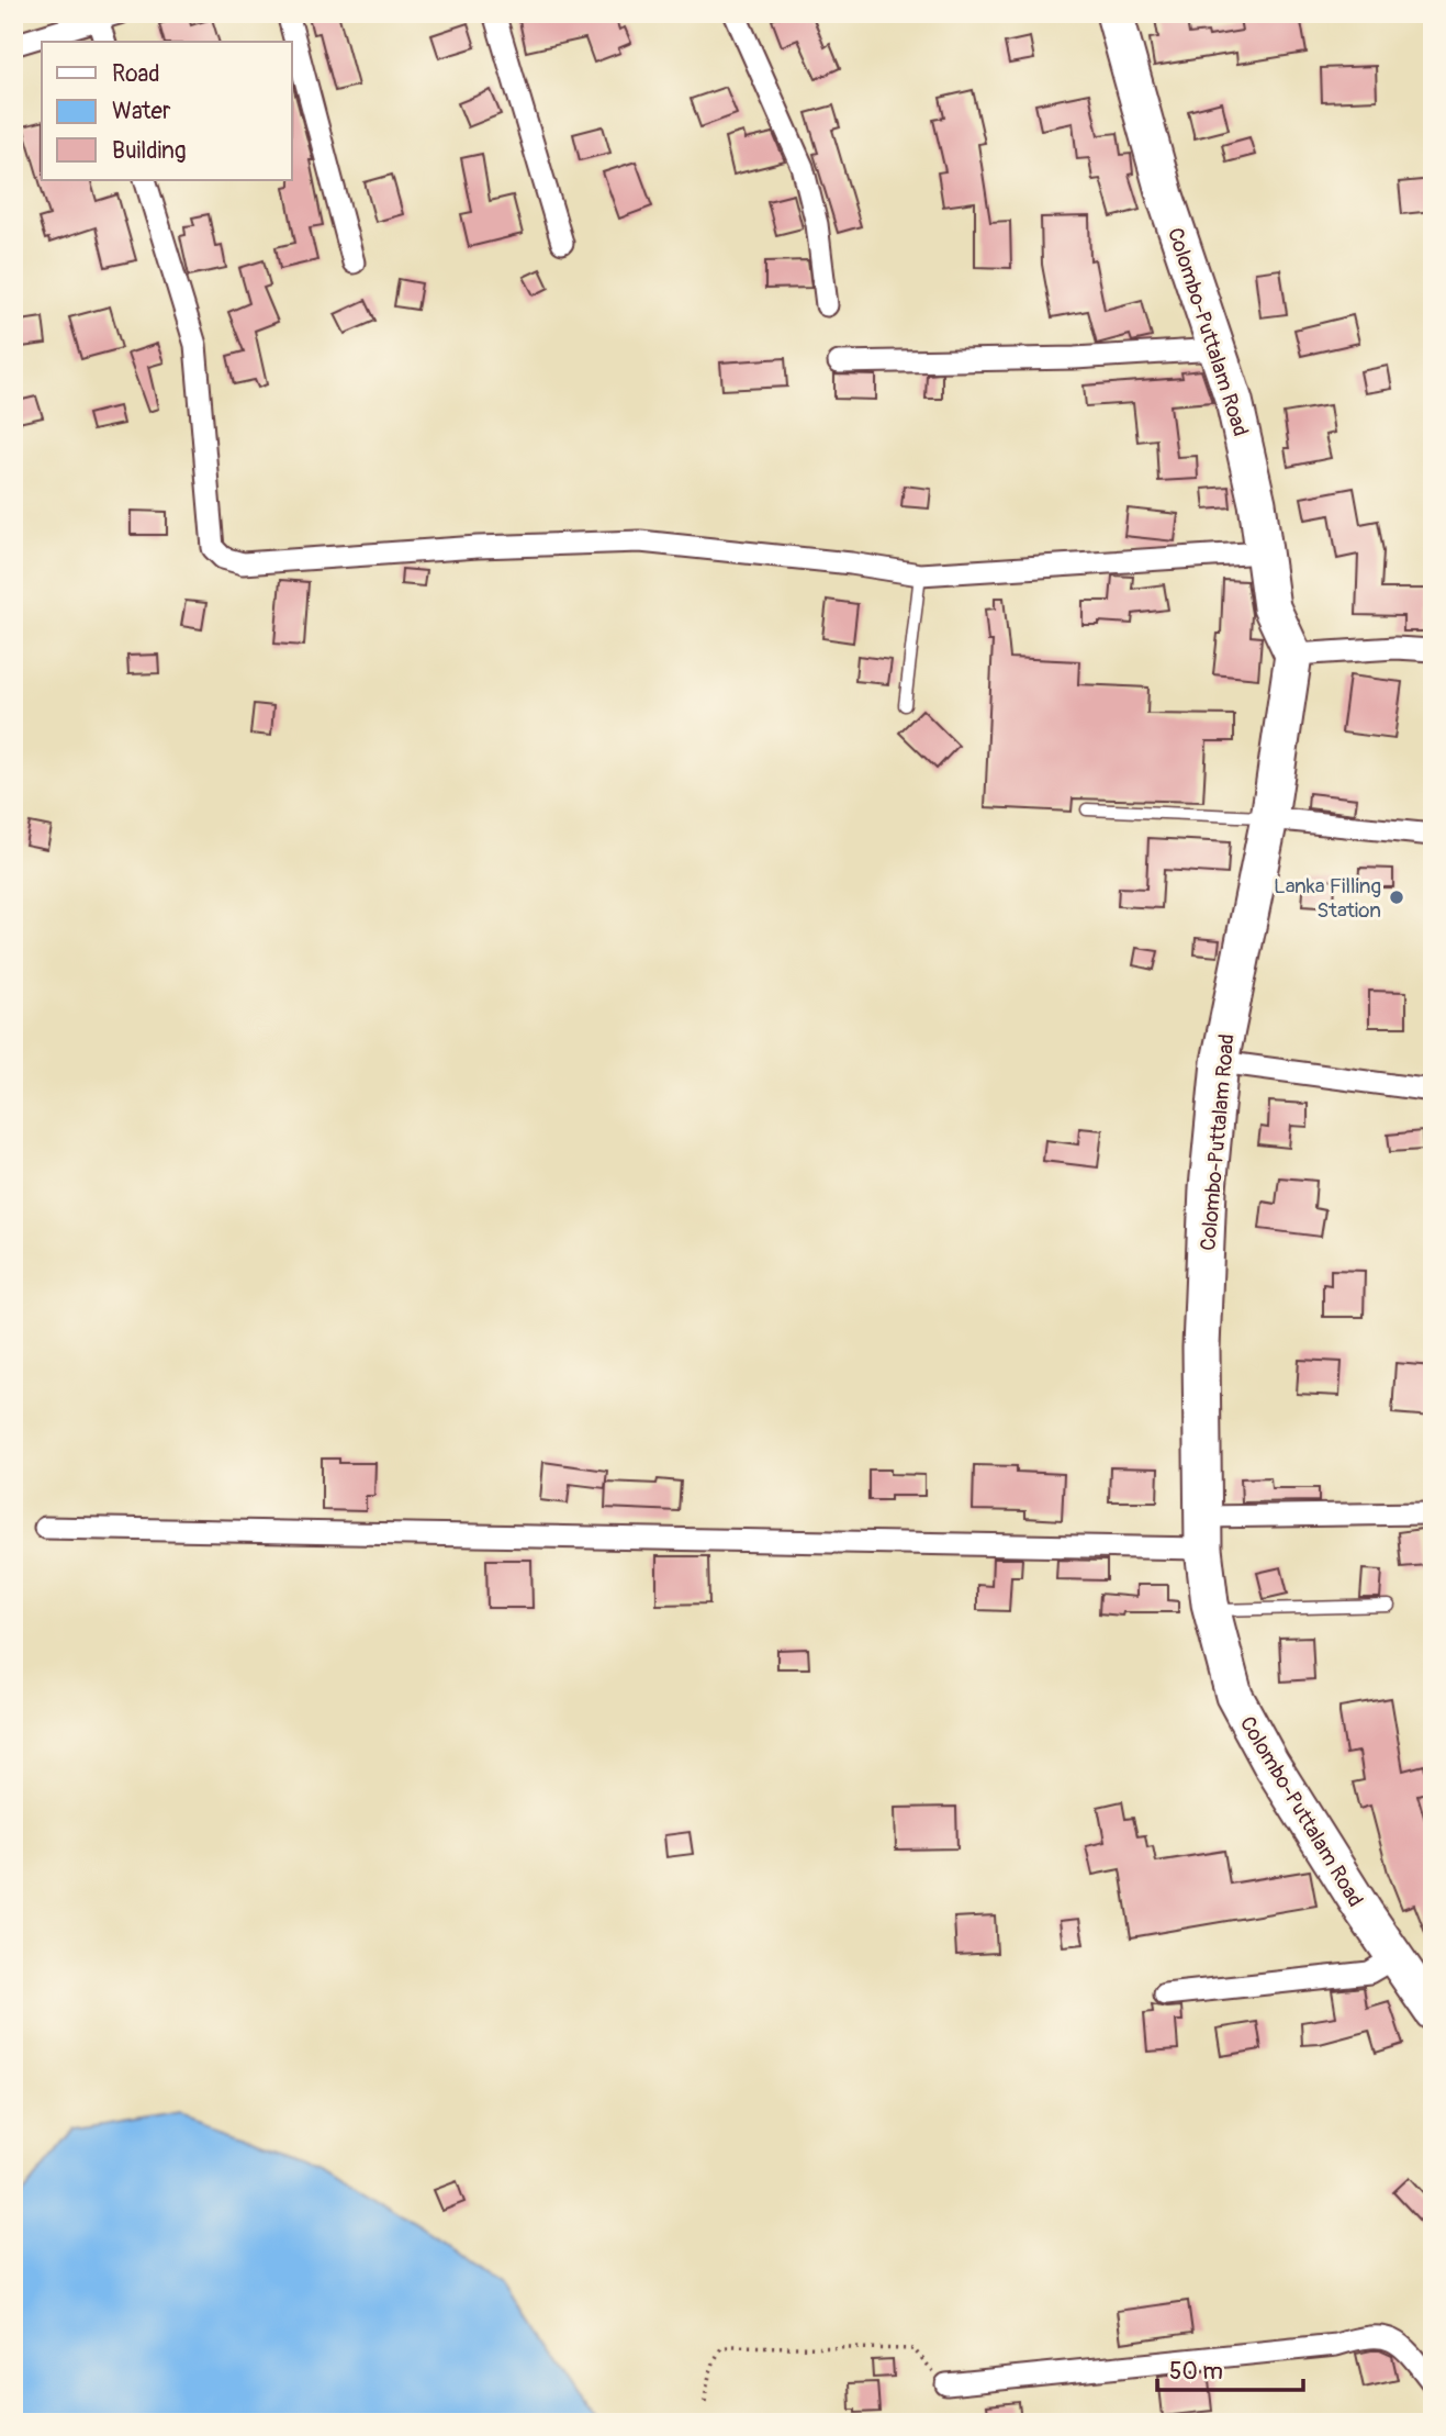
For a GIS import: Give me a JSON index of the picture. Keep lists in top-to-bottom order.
{
  "streets": {
    "highway": ["Colombo-Puttalam Road"]
  },
  "places": ["Lanka Filling Station"],
  "legend": ["Road", "Water", "Building"],
  "scale_bar": "50 m"
}
